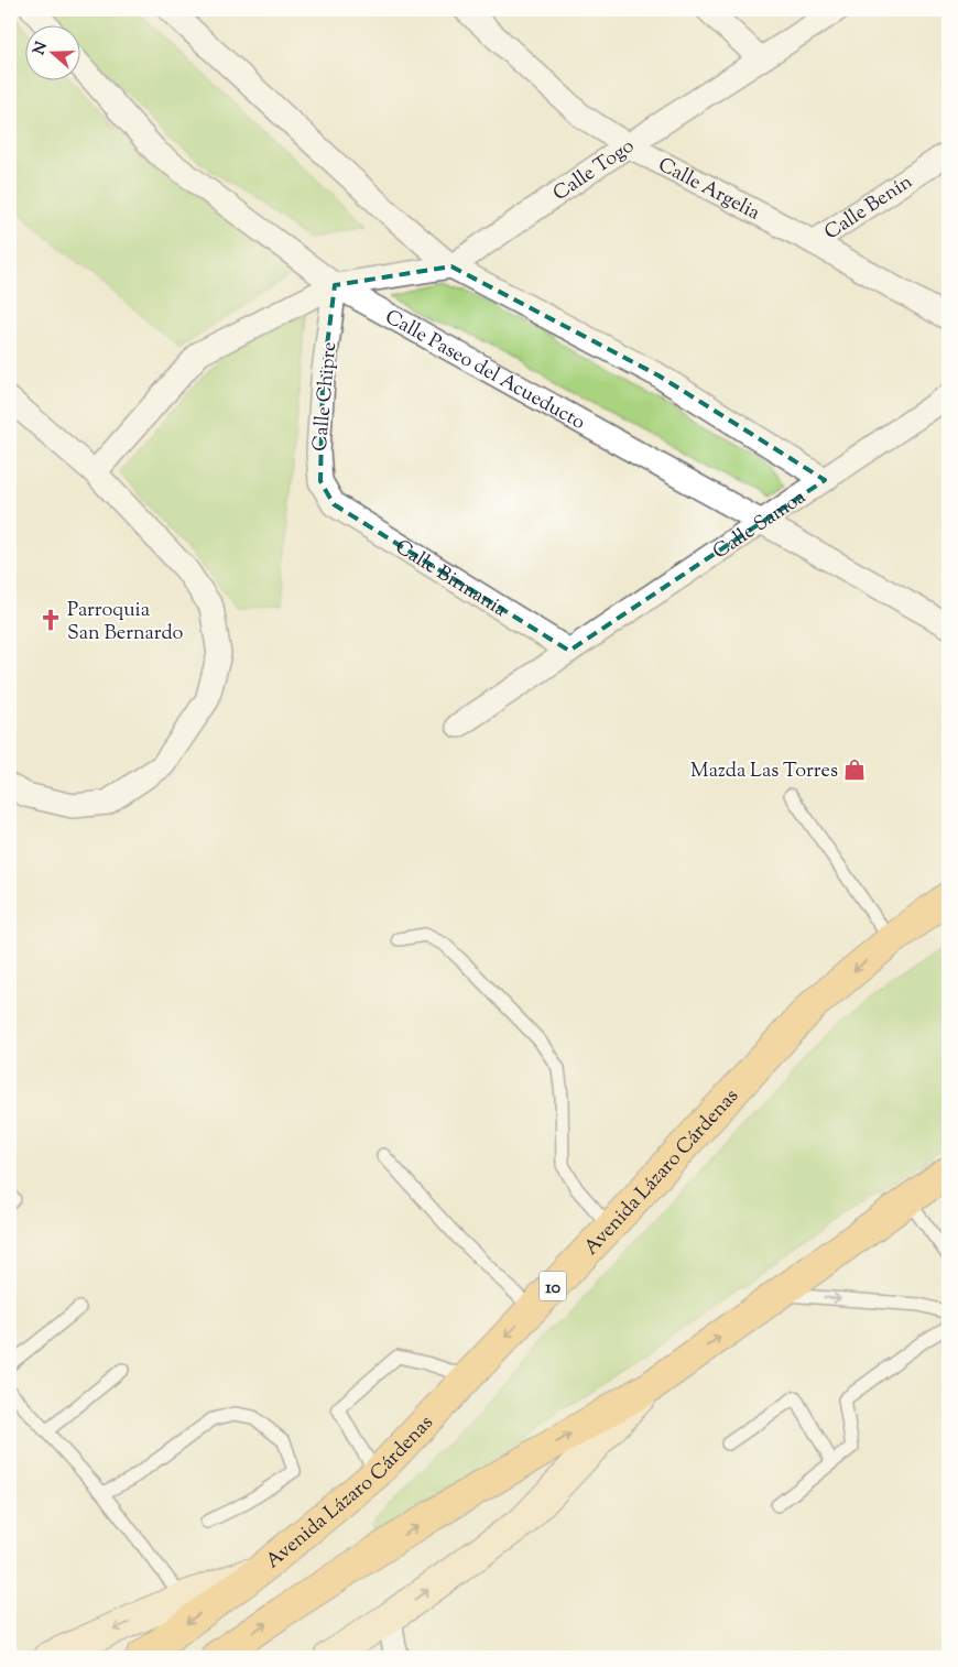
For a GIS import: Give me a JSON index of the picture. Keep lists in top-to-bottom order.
{
  "streets": {
    "highway": ["Avenida Lázaro Cárdenas", "10"],
    "street": [
      "Calle Togo",
      "Calle Argelia",
      "Calle Benín",
      "Calle Paseo del Acueducto",
      "Calle Chipre",
      "Calle Samoa",
      "Calle Birmania"
    ]
  },
  "crossings": [
    ["Calle Togo", "Calle Argelia"],
    ["Calle Togo", "Calle Paseo del Acueducto"],
    ["Calle Togo", "Calle Chipre"],
    ["Calle Argelia", "Calle Benín"],
    ["Calle Paseo del Acueducto", "Calle Chipre"],
    ["Calle Paseo del Acueducto", "Calle Samoa"],
    ["Calle Chipre", "Calle Birmania"],
    ["Calle Samoa", "Calle Birmania"]
  ],
  "places": {
    "church": ["Parroquia San Bernardo"],
    "shop": ["Mazda Las Torres"]
  },
  "north": "left"
}
